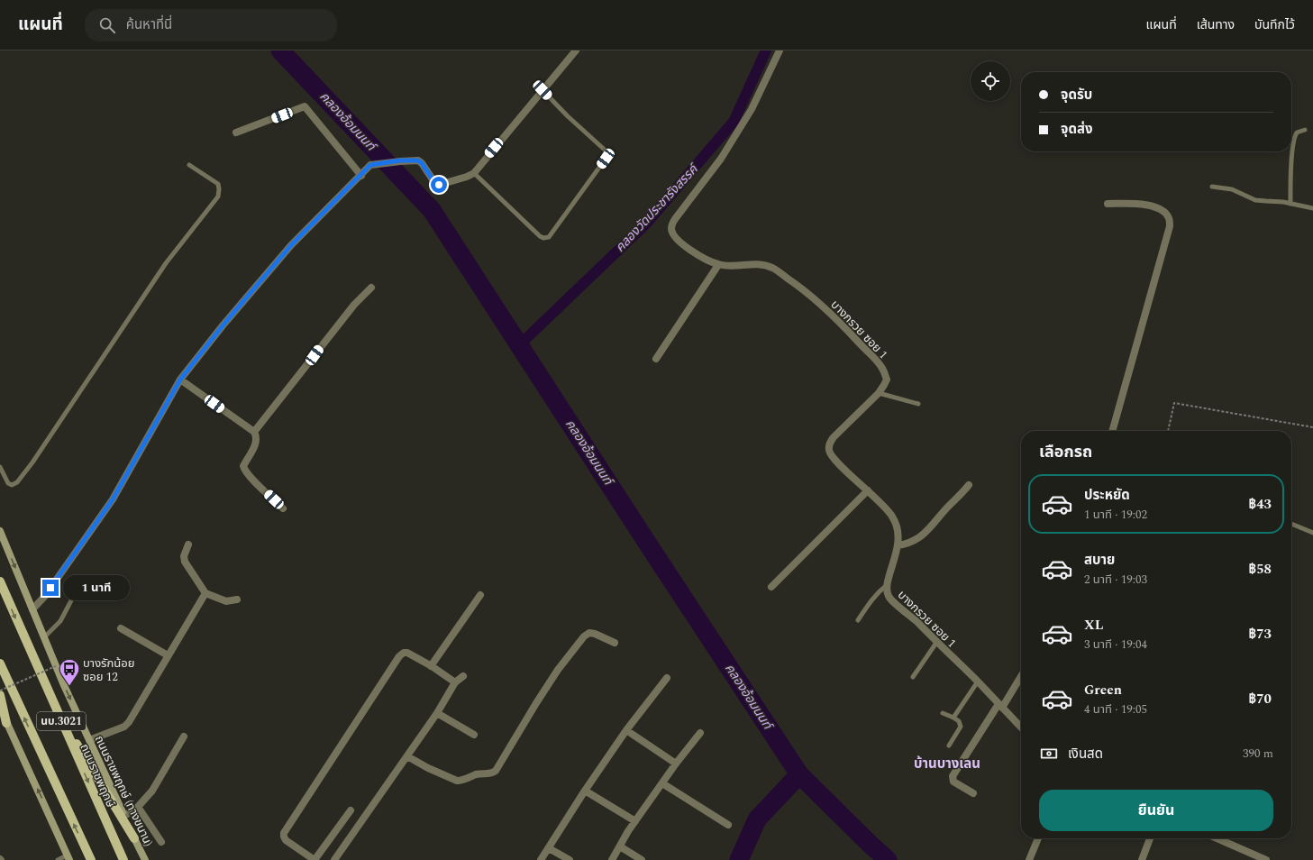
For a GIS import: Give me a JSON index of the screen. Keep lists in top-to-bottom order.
{
  "streets": {
    "main road": ["นบ.3021", "ถนนราชพฤกษ์", "ถนนราชพฤกษ์ (ทางขนาน)"],
    "street": ["บางกรวย ซอย 1"]
  },
  "districts": ["บ้านบางเลน"],
  "water": ["คลองอ้อมนนท์", "คลองวัดประชารังสรรค์"],
  "places": {
    "bus stop": ["บางรักน้อย ซอย 12"]
  },
  "page": {
    "header": "แผนที่",
    "search": "ค้นหาที่นี่",
    "nav": ["แผนที่", "เส้นทาง", "บันทึกไว้"],
    "banner": ["จุดรับ", "จุดส่ง"],
    "heading": "เลือกรถ",
    "list": [
      {
        "name": "ประหยัด",
        "note": "1 นาที · 19:02",
        "value": "฿43"
      },
      {
        "name": "สบาย",
        "note": "2 นาที · 19:03",
        "value": "฿58"
      },
      {
        "name": "XL",
        "note": "3 นาที · 19:04",
        "value": "฿73"
      },
      {
        "name": "Green",
        "note": "4 นาที · 19:05",
        "value": "฿70"
      }
    ],
    "bubble": "1 นาที",
    "pay": ["เงินสด", "390 m"],
    "buttons": "ยืนยัน"
  }
}
